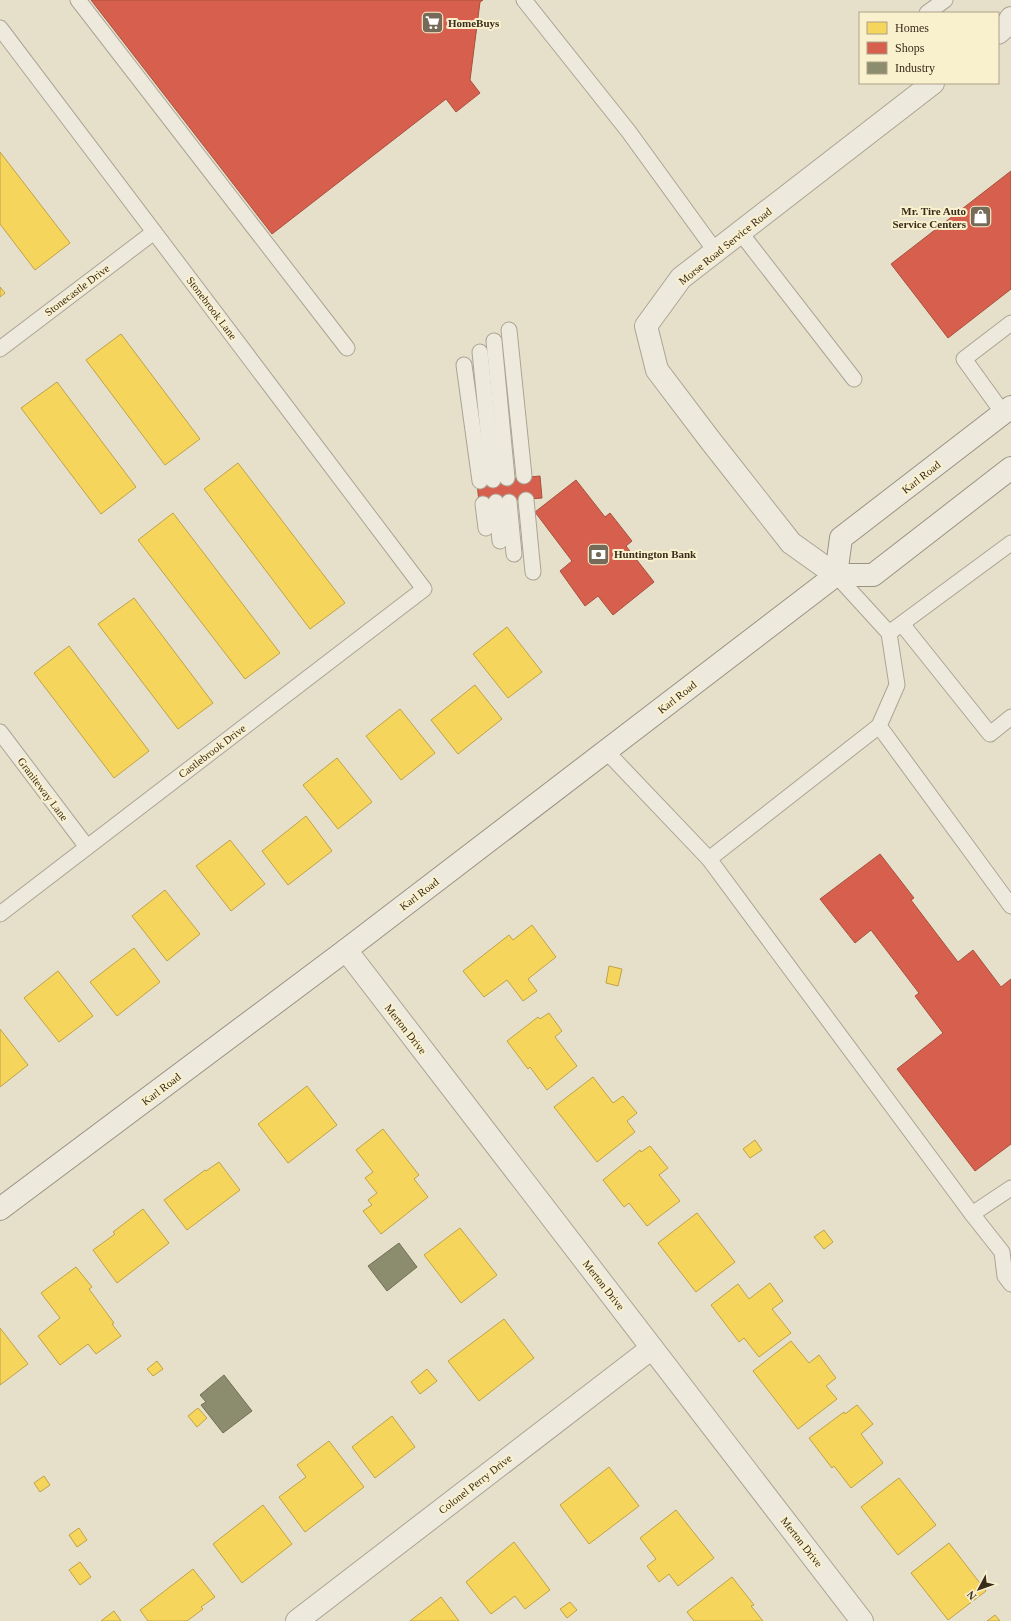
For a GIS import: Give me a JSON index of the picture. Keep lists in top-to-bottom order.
{
  "streets": {
    "street": [
      "Morse Road Service Road",
      "Karl Road",
      "Merton Drive",
      "Colonel Perry Drive"
    ],
    "lane": [
      "Stonecastle Drive",
      "Stonebrook Lane",
      "Castlebrook Drive",
      "Graniteway Lane"
    ]
  },
  "crossings": [
    ["Morse Road Service Road", "Karl Road"],
    ["Stonecastle Drive", "Stonebrook Lane"],
    ["Stonebrook Lane", "Castlebrook Drive"],
    ["Karl Road", "Merton Drive"],
    ["Castlebrook Drive", "Graniteway Lane"],
    ["Merton Drive", "Colonel Perry Drive"]
  ],
  "places": {
    "supermarket": ["HomeBuys"],
    "shop": ["Mr. Tire Auto Service Centers"],
    "bank": ["Huntington Bank"]
  },
  "legend": ["Homes", "Shops", "Industry"],
  "north": "bottom left"
}
